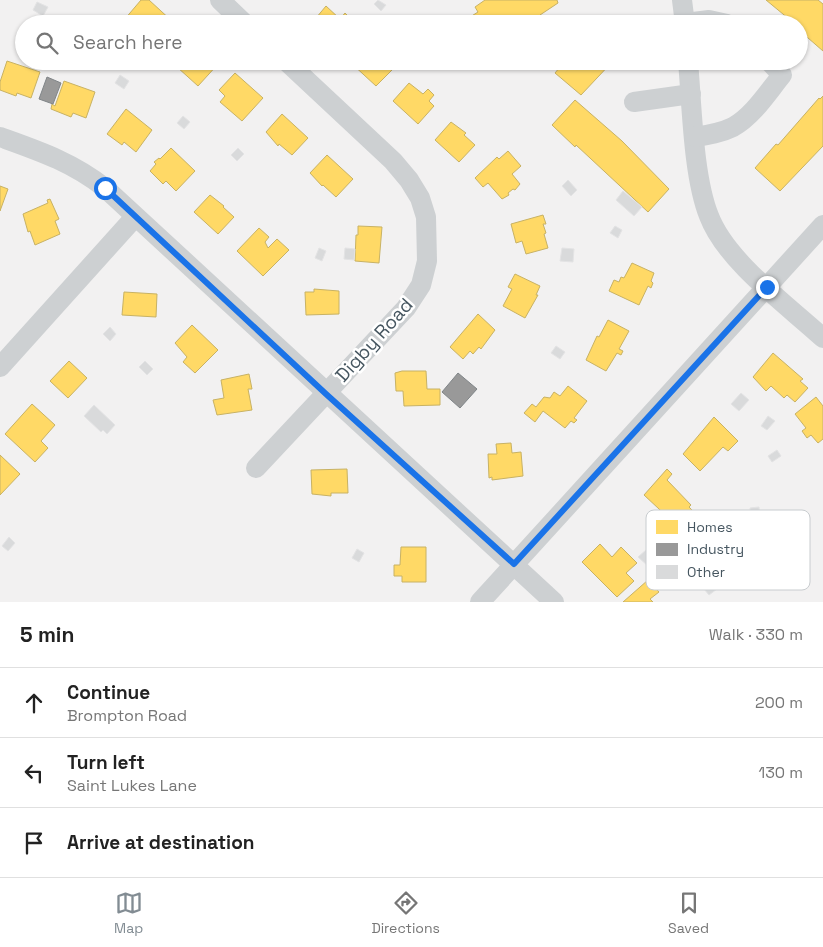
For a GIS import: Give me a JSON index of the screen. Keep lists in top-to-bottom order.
{
  "streets": {
    "street": ["Digby Road"]
  },
  "legend": ["Homes", "Industry", "Other"],
  "page": {
    "search": "Search here",
    "heading": ["5 min", "Walk · 330 m"],
    "list": [
      ["Continue", "Brompton Road", "200 m"],
      ["Turn left", "Saint Lukes Lane", "130 m"],
      "Arrive at destination"
    ],
    "nav": ["Map", "Directions", "Saved"]
  }
}
